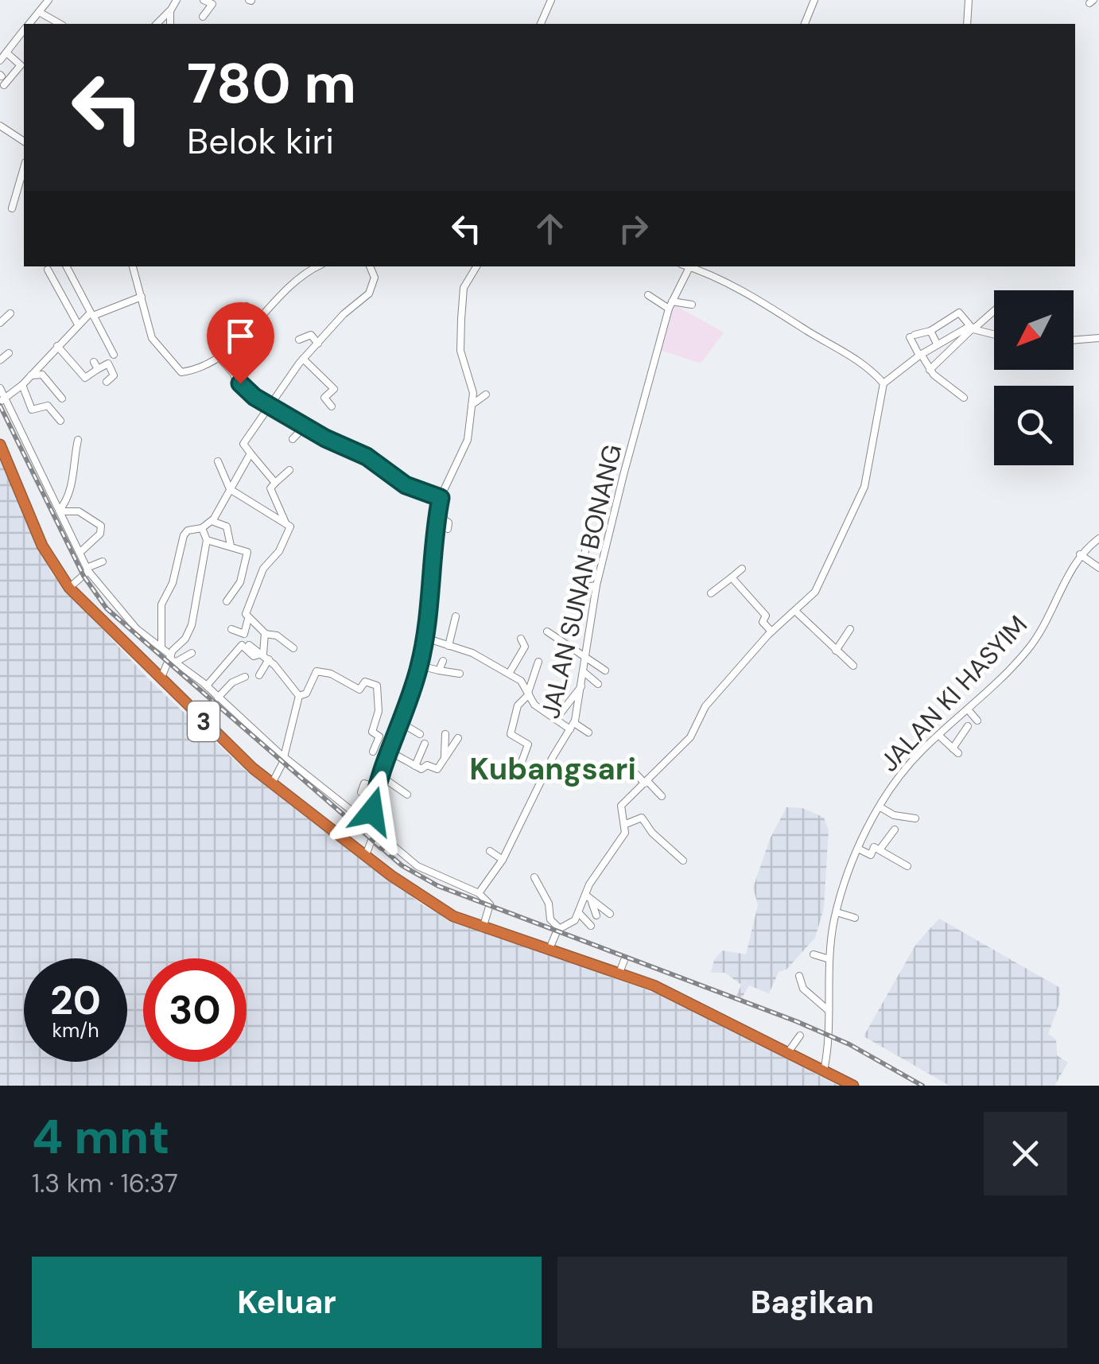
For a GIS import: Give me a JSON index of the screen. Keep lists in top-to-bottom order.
{
  "streets": {
    "highway": ["3"],
    "street": ["JALAN SUNAN BONANG", "JALAN KI HASYIM"]
  },
  "crossings": [
    ["JALAN KI HASYIM", "3"]
  ],
  "districts": ["Kubangsari"],
  "north": "bottom left",
  "page": {
    "turn": ["780 m", "Belok kiri"],
    "speed": "20 km/h",
    "limit": "30",
    "heading": ["4 mnt", "1.3 km · 16:37"],
    "buttons": ["Keluar", "Bagikan"]
  }
}
